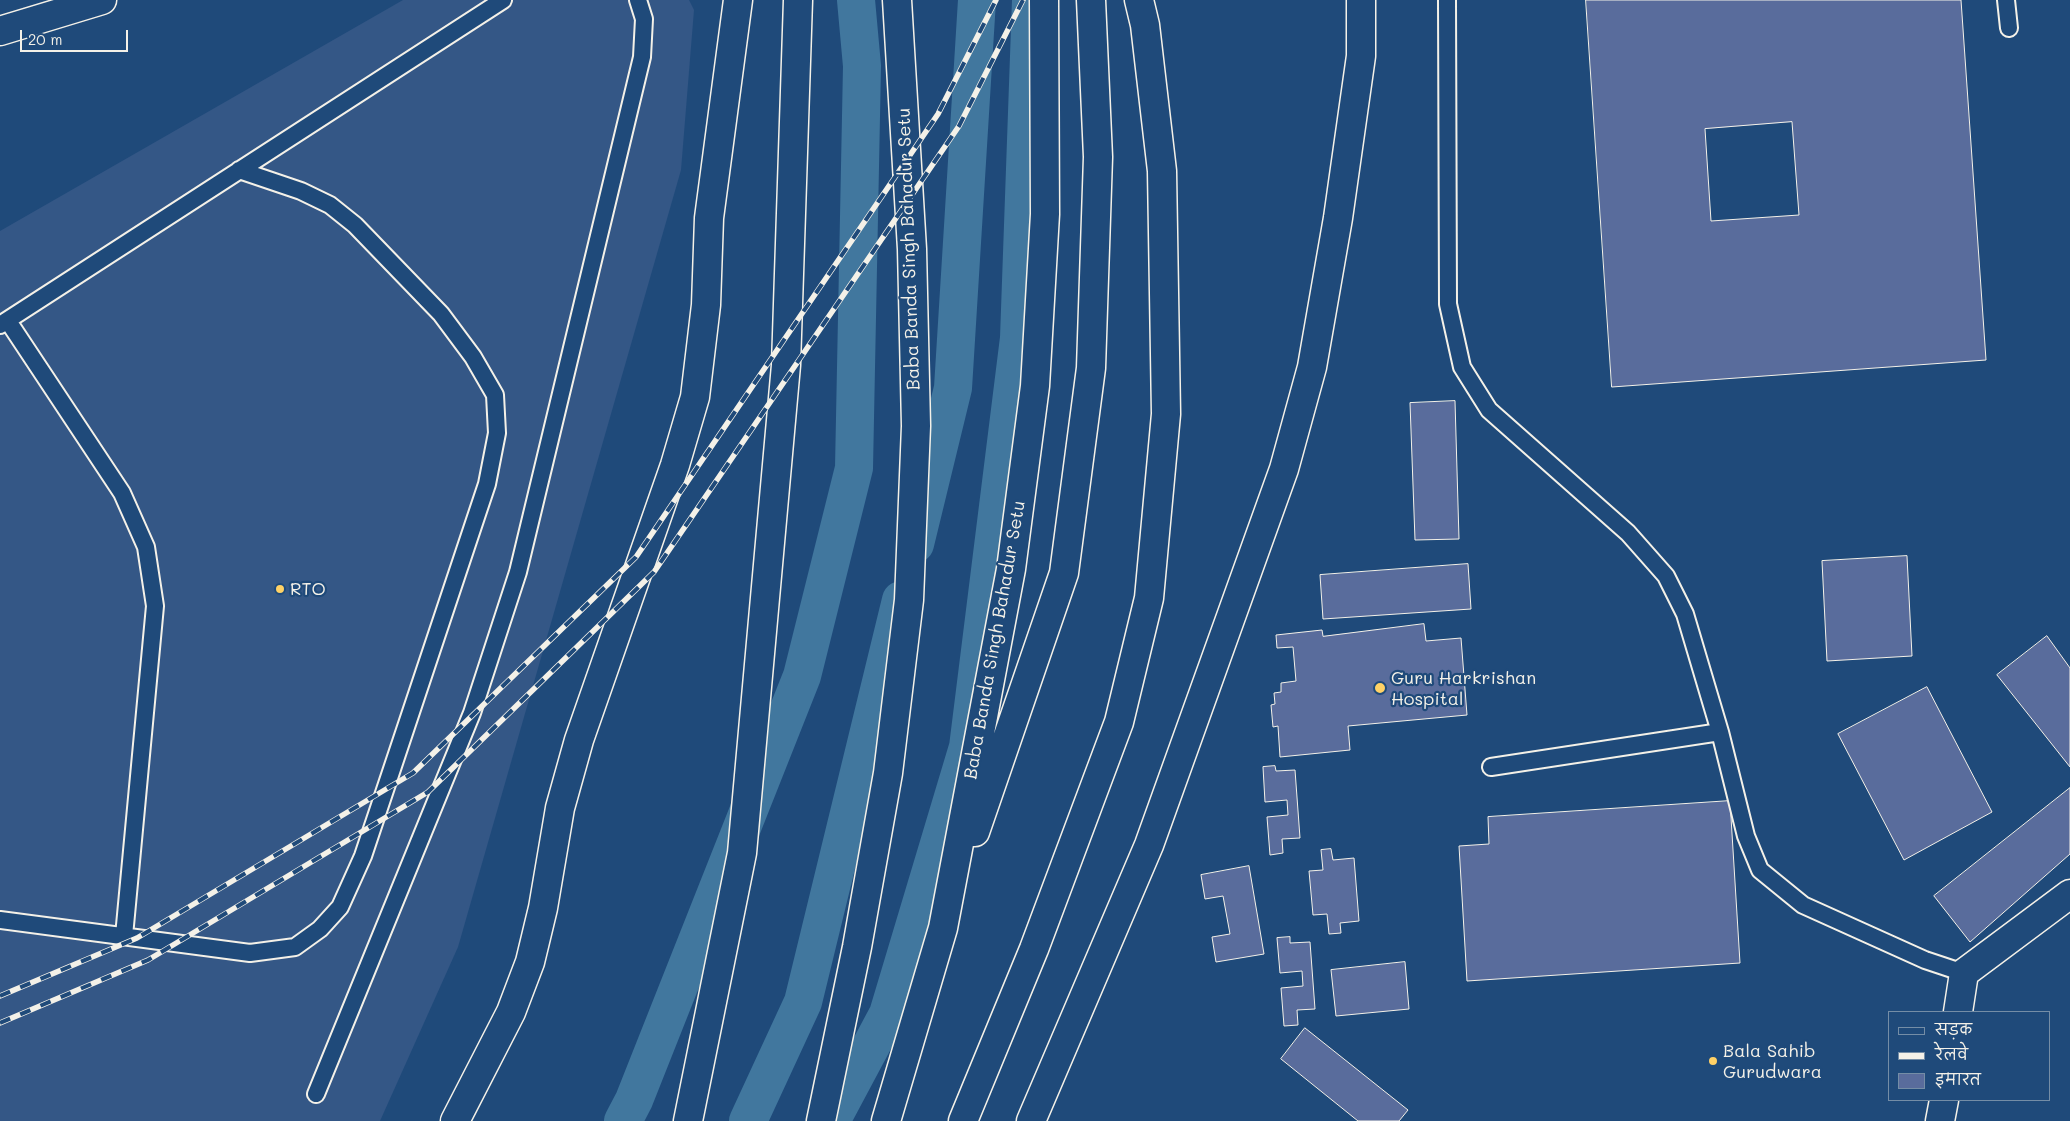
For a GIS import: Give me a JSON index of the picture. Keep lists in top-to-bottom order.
{
  "streets": {
    "main road": ["Baba Banda Singh Bahadur Setu"]
  },
  "places": ["RTO", "Guru Harkrishan Hospital", "Bala Sahib Gurudwara"],
  "legend": ["सड़क", "रेलवे", "इमारत"],
  "scale_bar": "20 m"
}
